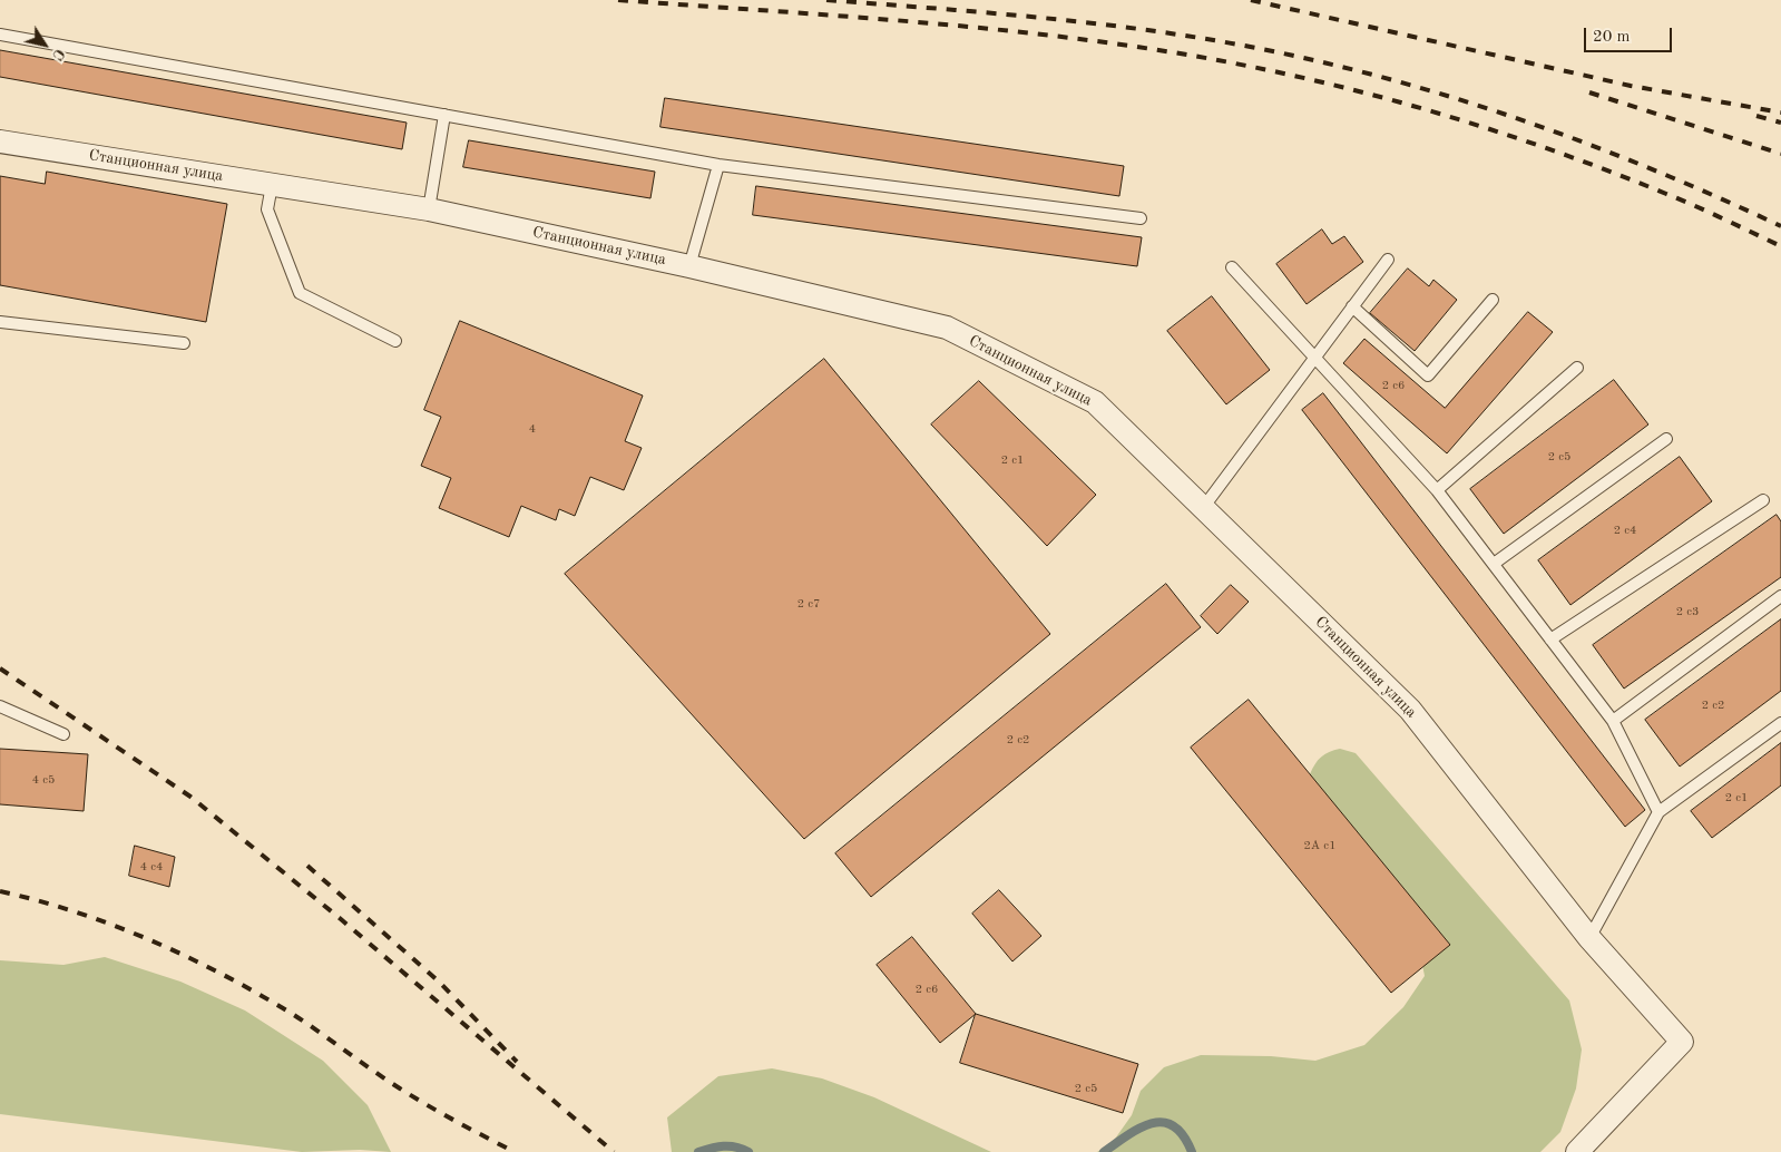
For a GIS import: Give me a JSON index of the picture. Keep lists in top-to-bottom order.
{
  "streets": {
    "street": ["Станционная улица"]
  },
  "house_numbers": [
    "2 с6",
    "4",
    "2 с5",
    "2 с1",
    "2 с4",
    "2 с7",
    "2 с3",
    "2 с2",
    "2 с2",
    "4 с5",
    "2 с1",
    "2А с1",
    "4 с4",
    "2 с6",
    "2 с5"
  ],
  "scale_bar": "20 m",
  "north": "bottom right"
}
